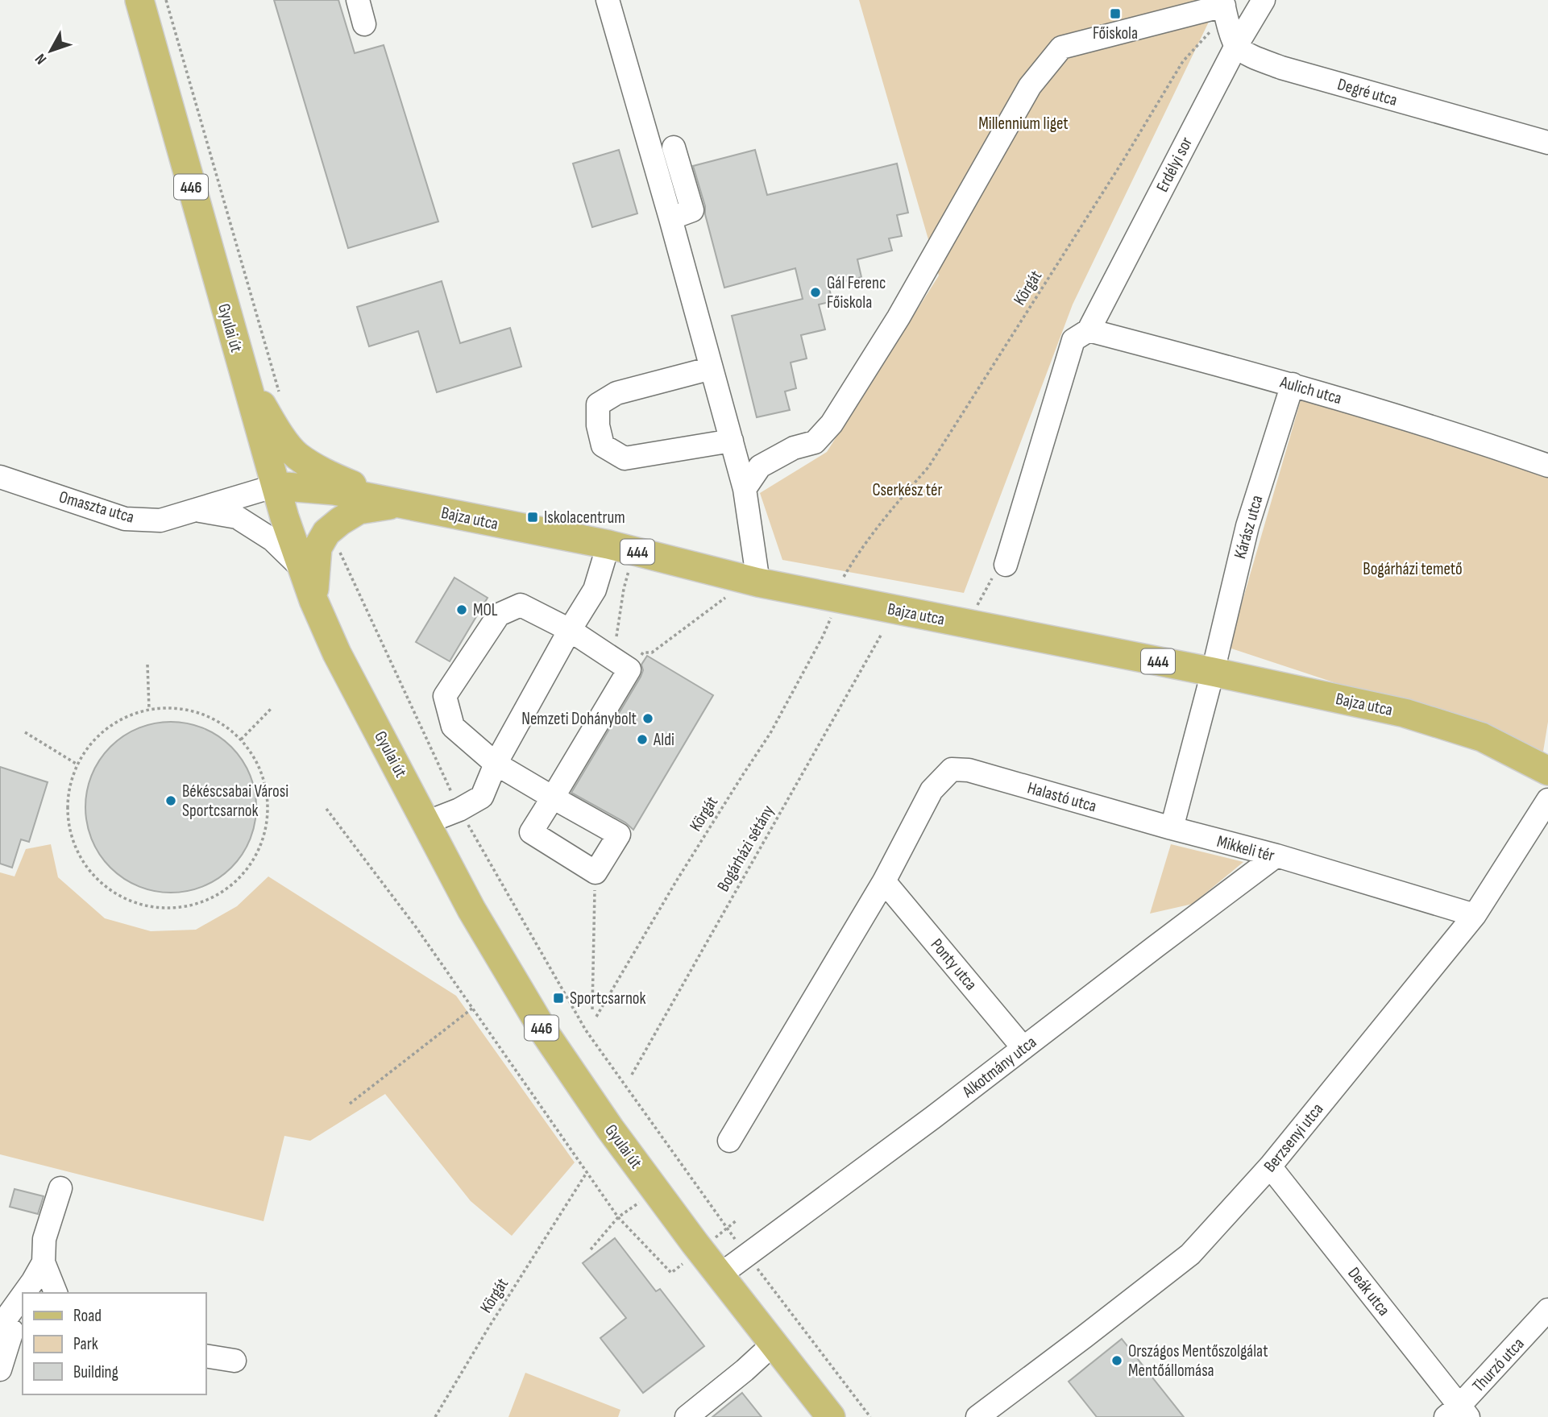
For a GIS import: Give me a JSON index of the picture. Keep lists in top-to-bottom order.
{
  "streets": {
    "main road": [
      "446",
      "Gyulai út",
      "Bajza utca",
      "444"
    ],
    "street": [
      "Degré utca",
      "Erdélyi sor",
      "Aulich utca",
      "Omaszta utca",
      "Kárász utca",
      "Halastó utca",
      "Mikkeli tér",
      "Ponty utca",
      "Alkotmány utca",
      "Berzsenyi utca",
      "Deák utca",
      "Thurzó utca"
    ],
    "path": ["Körgát", "Bogárházi sétány"]
  },
  "crossings": [
    ["Degré utca", "Erdélyi sor"],
    ["Erdélyi sor", "Aulich utca"],
    ["Gyulai út", "Omaszta utca"],
    ["Gyulai út", "Bajza utca"],
    ["Gyulai út", "Alkotmány utca"],
    ["Aulich utca", "Kárász utca"],
    ["Omaszta utca", "Bajza utca"],
    ["Bajza utca", "Kárász utca"],
    ["Halastó utca", "Mikkeli tér"],
    ["Halastó utca", "Ponty utca"],
    ["Mikkeli tér", "Alkotmány utca"],
    ["Mikkeli tér", "Berzsenyi utca"],
    ["Ponty utca", "Alkotmány utca"],
    ["Berzsenyi utca", "Deák utca"],
    ["Deák utca", "Thurzó utca"]
  ],
  "parks": ["Millennium liget", "Cserkész tér", "Bogárházi temető"],
  "places": {
    "transit": ["Főiskola", "Iskolacentrum", "Sportcsarnok"],
    "other": [
      "Gál Ferenc Főiskola",
      "MOL",
      "Nemzeti Dohánybolt",
      "Aldi",
      "Békéscsabai Városi Sportcsarnok",
      "Országos Mentőszolgálat Mentőállomása"
    ]
  },
  "legend": ["Road", "Park", "Building"],
  "north": "bottom left"
}
